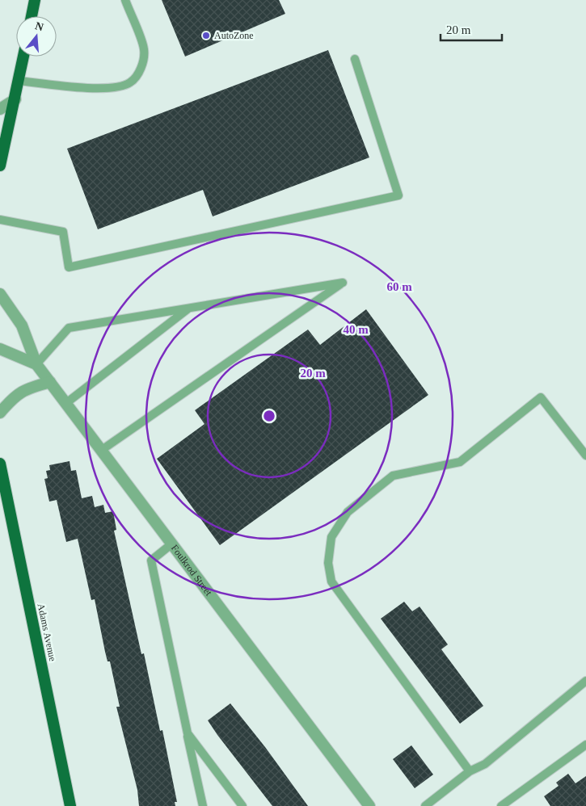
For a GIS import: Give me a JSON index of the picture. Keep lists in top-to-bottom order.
{
  "streets": {
    "highway": ["Adams Avenue"],
    "street": ["Foulkrod Street"]
  },
  "places": ["AutoZone"],
  "scale_bar": "20 m",
  "north": "top",
  "rings": ["60 m", "40 m", "20 m"]
}
